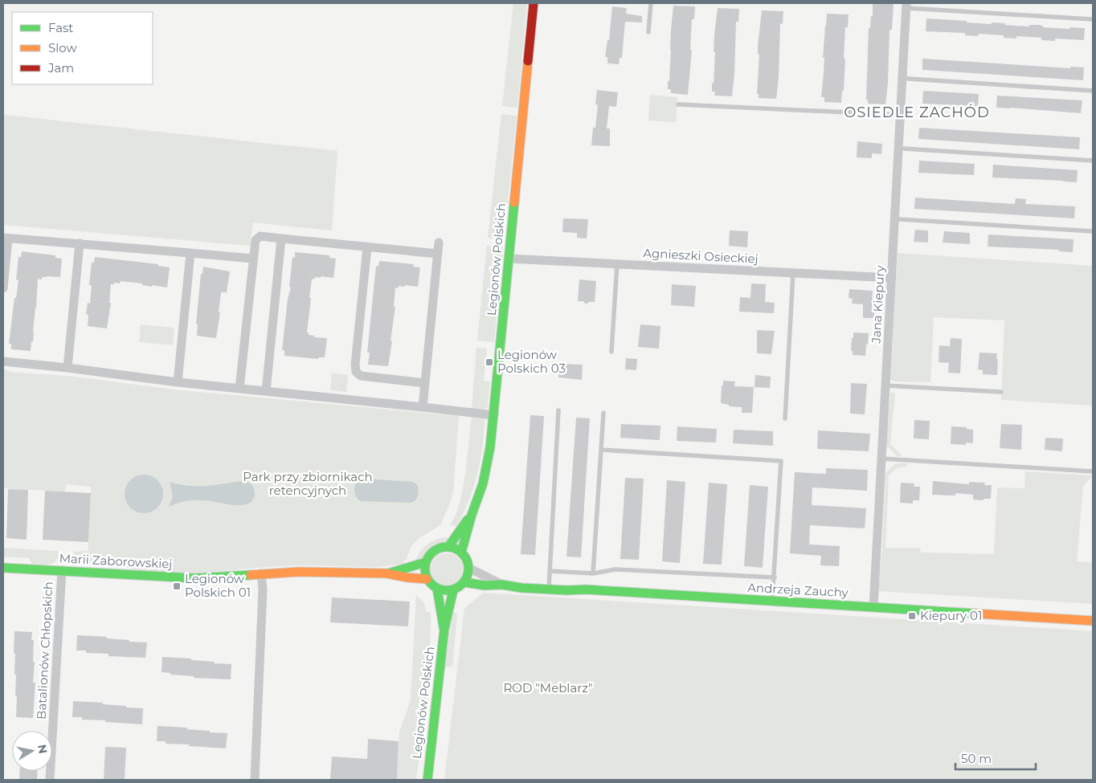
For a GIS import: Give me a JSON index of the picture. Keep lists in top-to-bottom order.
{
  "streets": {
    "street": [
      "Agnieszki Osieckiej",
      "Legionów Polskich",
      "Jana Kiepury",
      "Marii Zaborowskiej",
      "Andrzeja Zauchy",
      "Batalionów Chłopskich"
    ]
  },
  "crossings": [
    ["Agnieszki Osieckiej", "Legionów Polskich"],
    ["Agnieszki Osieckiej", "Jana Kiepury"],
    ["Legionów Polskich", "Andrzeja Zauchy"],
    ["Jana Kiepury", "Andrzeja Zauchy"],
    ["Marii Zaborowskiej", "Batalionów Chłopskich"]
  ],
  "districts": ["OSIEDLE ZACHÓD"],
  "parks": ["Park przy zbiornikach retencyjnych", "ROD \"Meblarz\""],
  "places": {
    "transit": ["Legionów Polskich 03", "Legionów Polskich 01", "Kiepury 01"]
  },
  "legend": ["Fast", "Slow", "Jam"],
  "scale_bar": "50 m",
  "north": "right"
}
